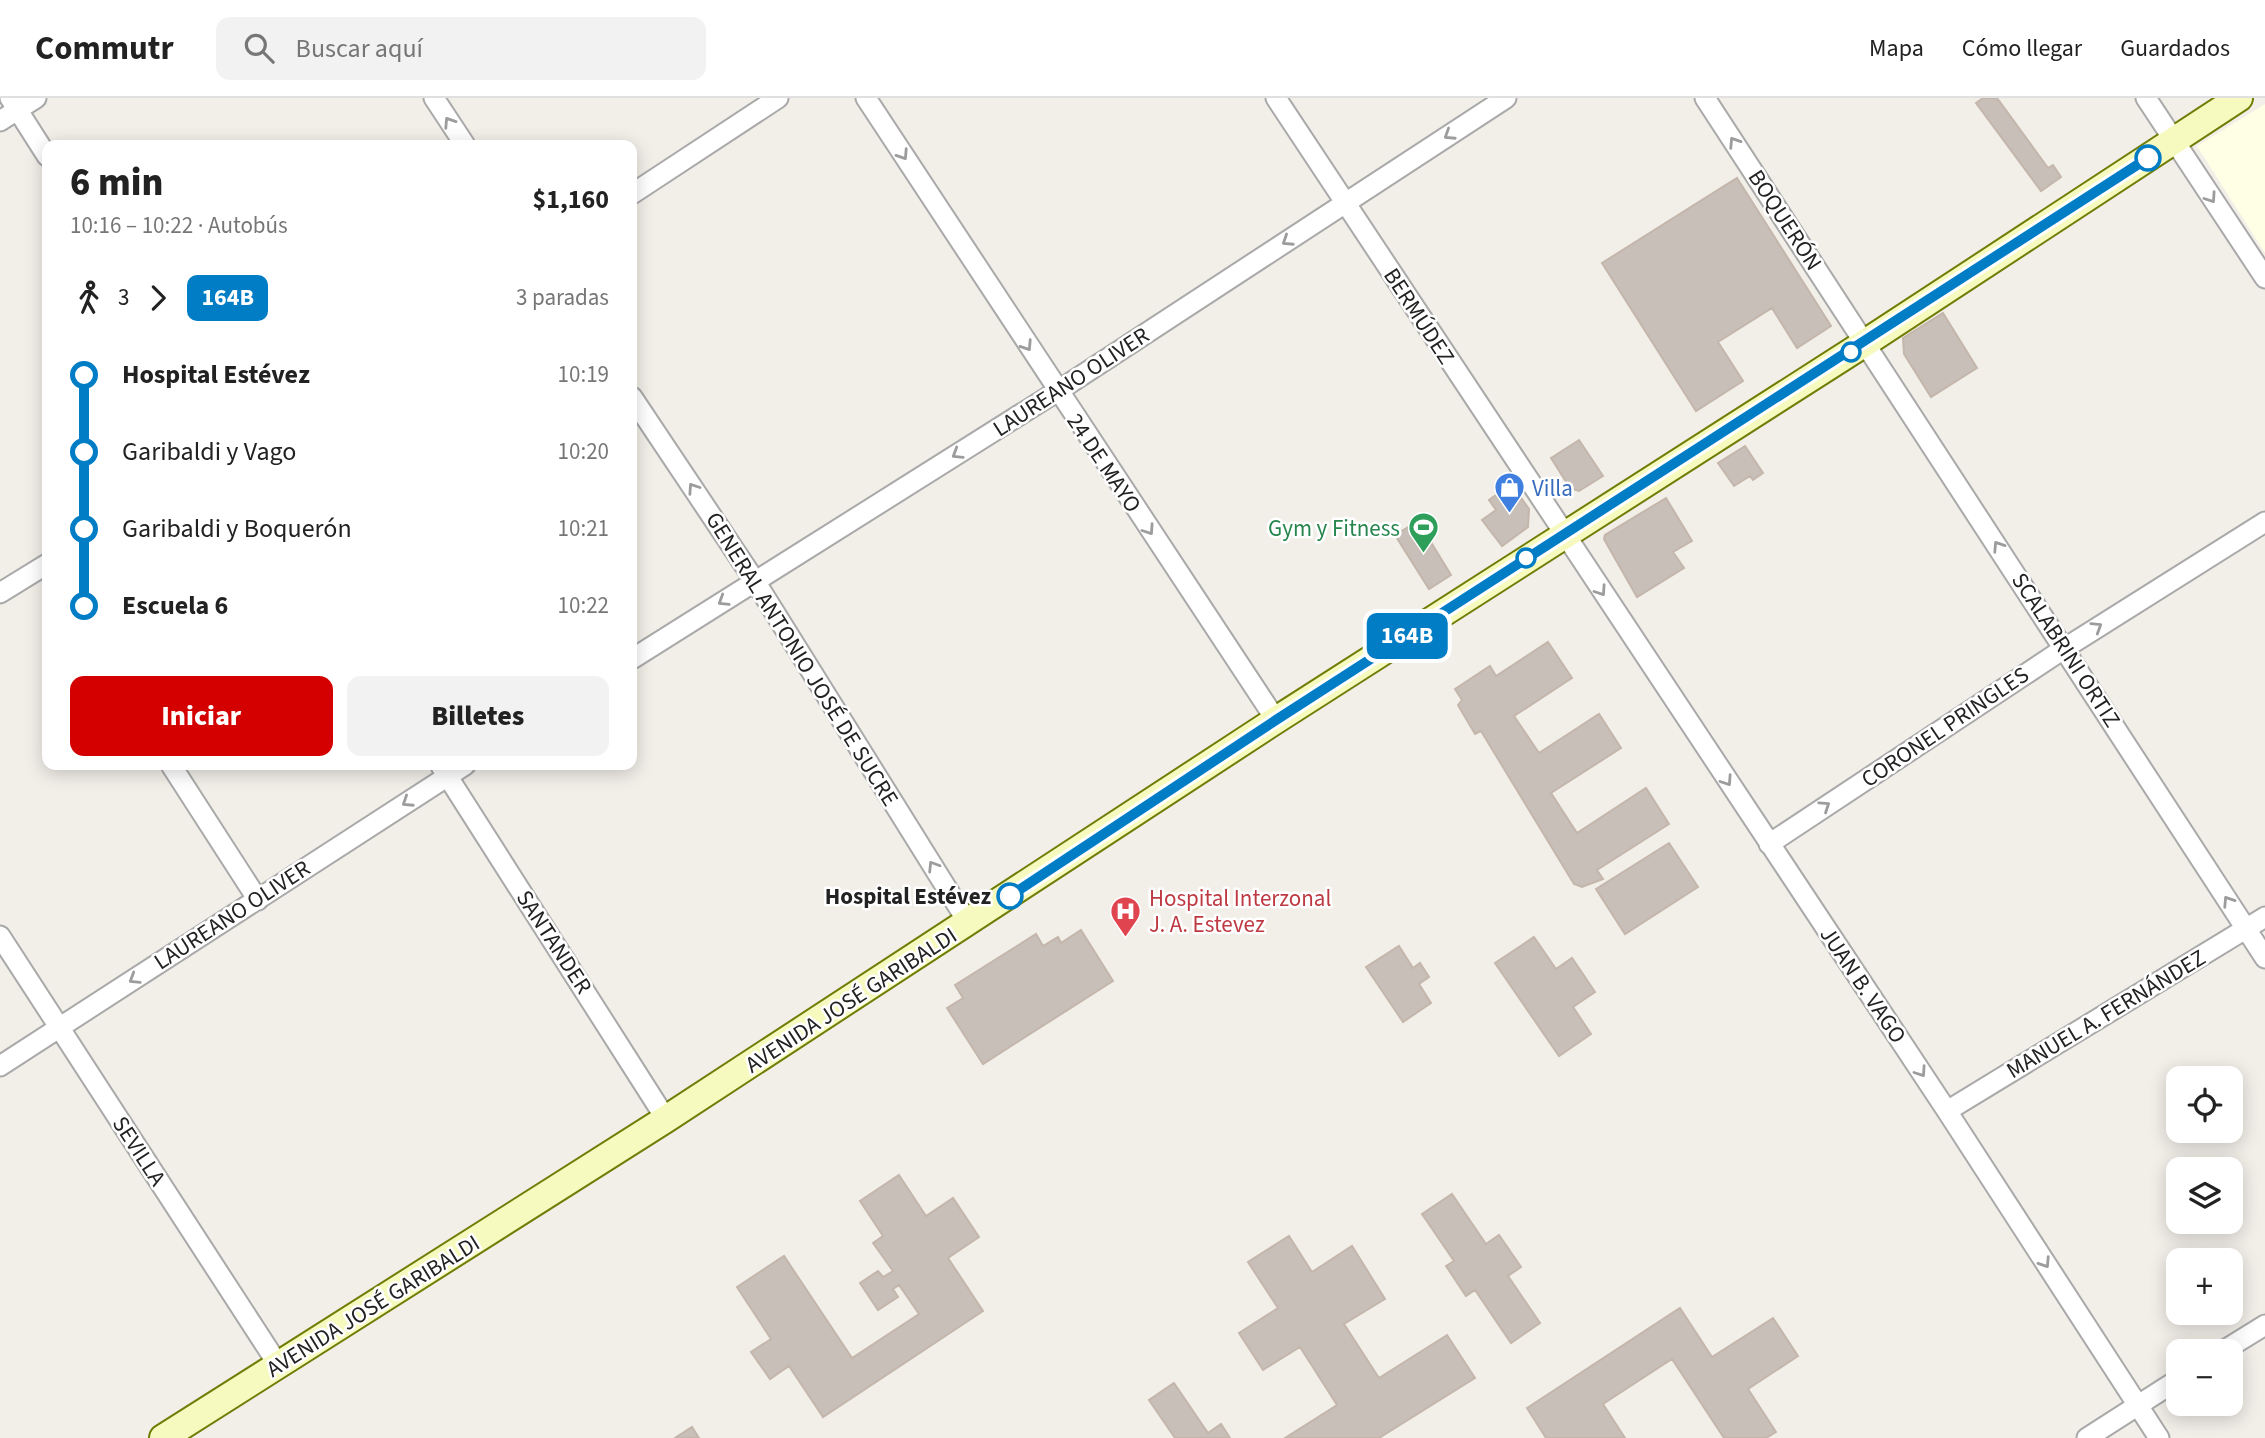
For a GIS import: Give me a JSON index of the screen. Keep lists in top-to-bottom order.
{
  "streets": {
    "main road": ["AVENIDA JOSÉ GARIBALDI"],
    "street": [
      "BOQUERÓN",
      "BERMÚDEZ",
      "LAUREANO OLIVER",
      "24 DE MAYO",
      "SCALABRINI ORTIZ",
      "GENERAL ANTONIO JOSÉ DE SUCRE",
      "CORONEL PRINGLES",
      "SANTANDER",
      "JUAN B. VAGO",
      "MANUEL A. FERNÁNDEZ",
      "SEVILLA"
    ]
  },
  "crossings": [
    ["BOQUERÓN", "SCALABRINI ORTIZ"],
    ["BOQUERÓN", "AVENIDA JOSÉ GARIBALDI"],
    ["BERMÚDEZ", "LAUREANO OLIVER"],
    ["BERMÚDEZ", "JUAN B. VAGO"],
    ["BERMÚDEZ", "AVENIDA JOSÉ GARIBALDI"],
    ["LAUREANO OLIVER", "24 DE MAYO"],
    ["LAUREANO OLIVER", "GENERAL ANTONIO JOSÉ DE SUCRE"],
    ["LAUREANO OLIVER", "SANTANDER"],
    ["LAUREANO OLIVER", "SEVILLA"],
    ["24 DE MAYO", "AVENIDA JOSÉ GARIBALDI"],
    ["SCALABRINI ORTIZ", "CORONEL PRINGLES"],
    ["SCALABRINI ORTIZ", "AVENIDA JOSÉ GARIBALDI"],
    ["SCALABRINI ORTIZ", "MANUEL A. FERNÁNDEZ"],
    ["GENERAL ANTONIO JOSÉ DE SUCRE", "AVENIDA JOSÉ GARIBALDI"],
    ["CORONEL PRINGLES", "JUAN B. VAGO"],
    ["SANTANDER", "AVENIDA JOSÉ GARIBALDI"],
    ["JUAN B. VAGO", "AVENIDA JOSÉ GARIBALDI"],
    ["JUAN B. VAGO", "MANUEL A. FERNÁNDEZ"],
    ["AVENIDA JOSÉ GARIBALDI", "SEVILLA"]
  ],
  "one_way": [
    "BOQUERÓN",
    "LAUREANO OLIVER",
    "24 DE MAYO",
    "SCALABRINI ORTIZ",
    "GENERAL ANTONIO JOSÉ DE SUCRE",
    "CORONEL PRINGLES",
    "JUAN B. VAGO"
  ],
  "places": {
    "shop": ["Villa"],
    "sports": ["Gym y Fitness"],
    "other": ["Hospital Estévez"],
    "hospital": ["Hospital Interzonal J. A. Estevez"]
  },
  "lines": ["bus line 164B"],
  "page": {
    "header": "Commutr",
    "search": "Buscar aquí",
    "nav": ["Mapa", "Cómo llegar", "Guardados"],
    "on_map": "164B",
    "heading": ["6 min", "10:16 – 10:22 · Autobús", "$1,160"],
    "legs": ["3", "164B", "3 paradas"],
    "list": [
      {
        "name": "Hospital Estévez",
        "value": "10:19"
      },
      {
        "name": "Garibaldi y Vago",
        "value": "10:20"
      },
      {
        "name": "Garibaldi y Boquerón",
        "value": "10:21"
      },
      {
        "name": "Escuela 6",
        "value": "10:22"
      }
    ],
    "buttons": ["Iniciar", "Billetes"],
    "map_buttons": ["+", "−"]
  }
}
